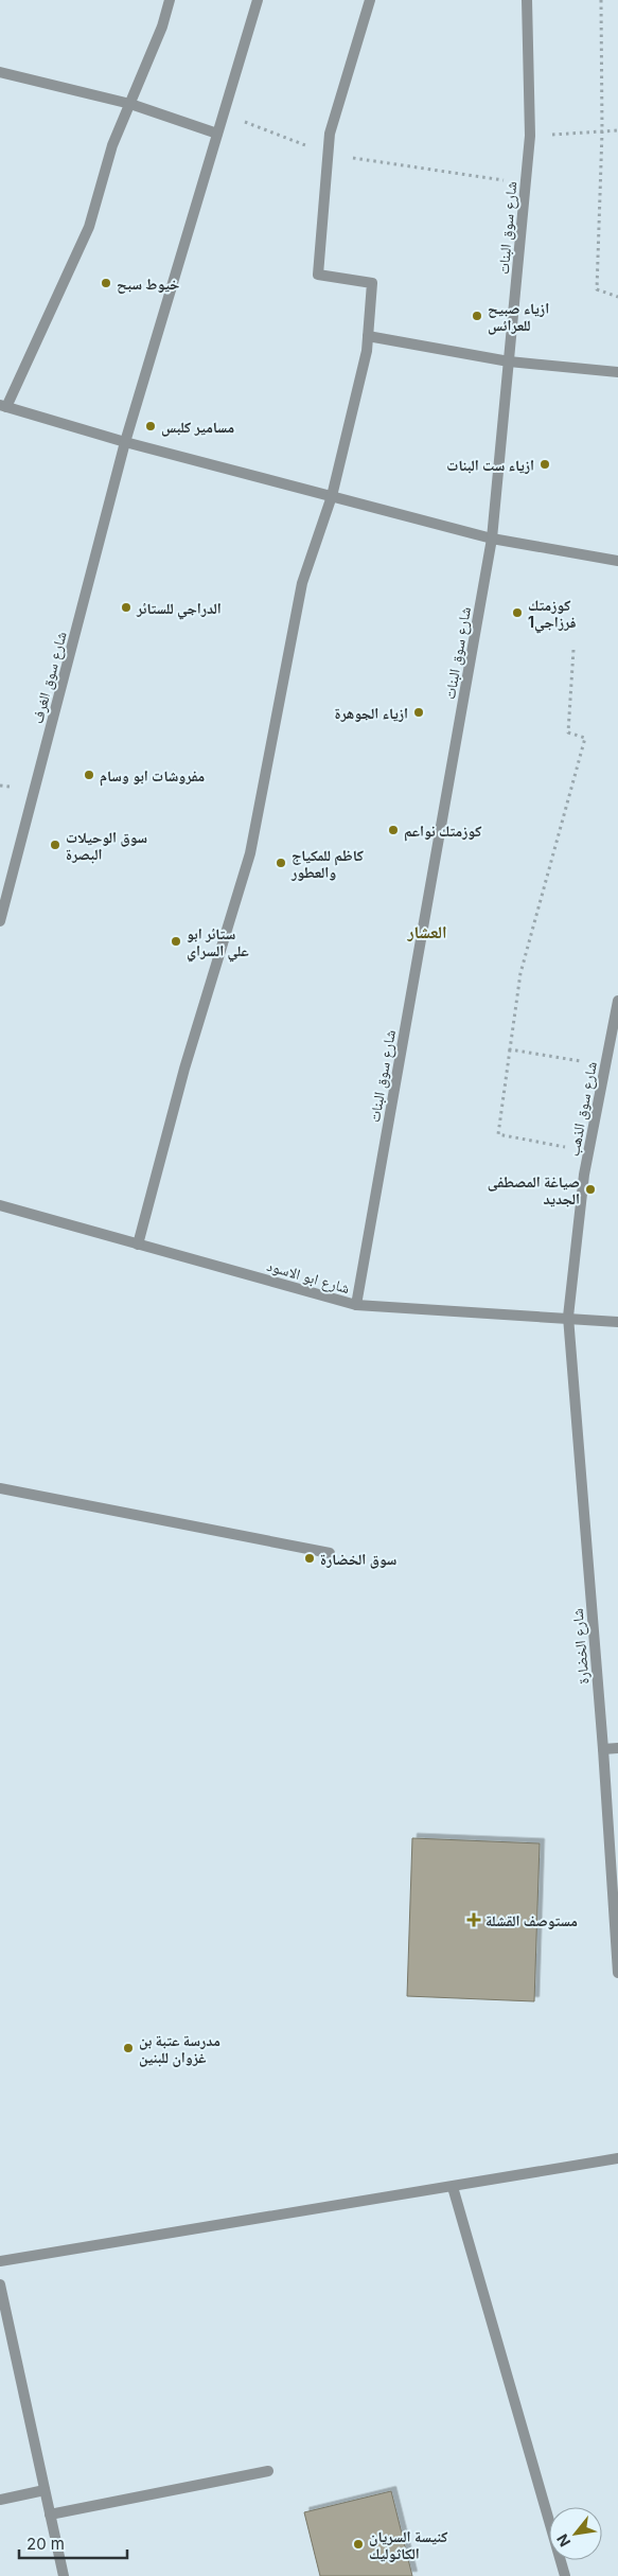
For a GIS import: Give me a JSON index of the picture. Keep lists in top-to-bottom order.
{
  "streets": {
    "street": [
      "شارع سوق البنات",
      "شارع سوق الغرف",
      "شارع سوق الذهب",
      "شارع ابو الاسود",
      "شارع الخضارة"
    ]
  },
  "crossings": [
    ["شارع سوق البنات", "شارع ابو الاسود"],
    ["شارع سوق الذهب", "شارع ابو الاسود"],
    ["شارع سوق الذهب", "شارع الخضارة"],
    ["شارع ابو الاسود", "شارع الخضارة"]
  ],
  "districts": ["العشار"],
  "places": {
    "other": [
      "خيوط سبح",
      "ازياء صبيح للعرائس",
      "مسامير كلبس",
      "ازياء ست البنات",
      "الدراجي للستائر",
      "كوزمتك فرزاجي1",
      "ازياء الجوهرة",
      "مفروشات ابو وسام",
      "كوزمتك نواعم",
      "سوق الوحيلات البصرة",
      "كاظم للمكياج والعطور",
      "ستائر ابو علي السراي",
      "صياغة المصطفى الجديد",
      "سوق الخضارة",
      "مدرسة عتبة بن غزوان للبنين",
      "كنيسة السريان الكاثوليك"
    ],
    "health": ["مستوصف القشلة"]
  },
  "scale_bar": "20 m",
  "north": "bottom left"
}
